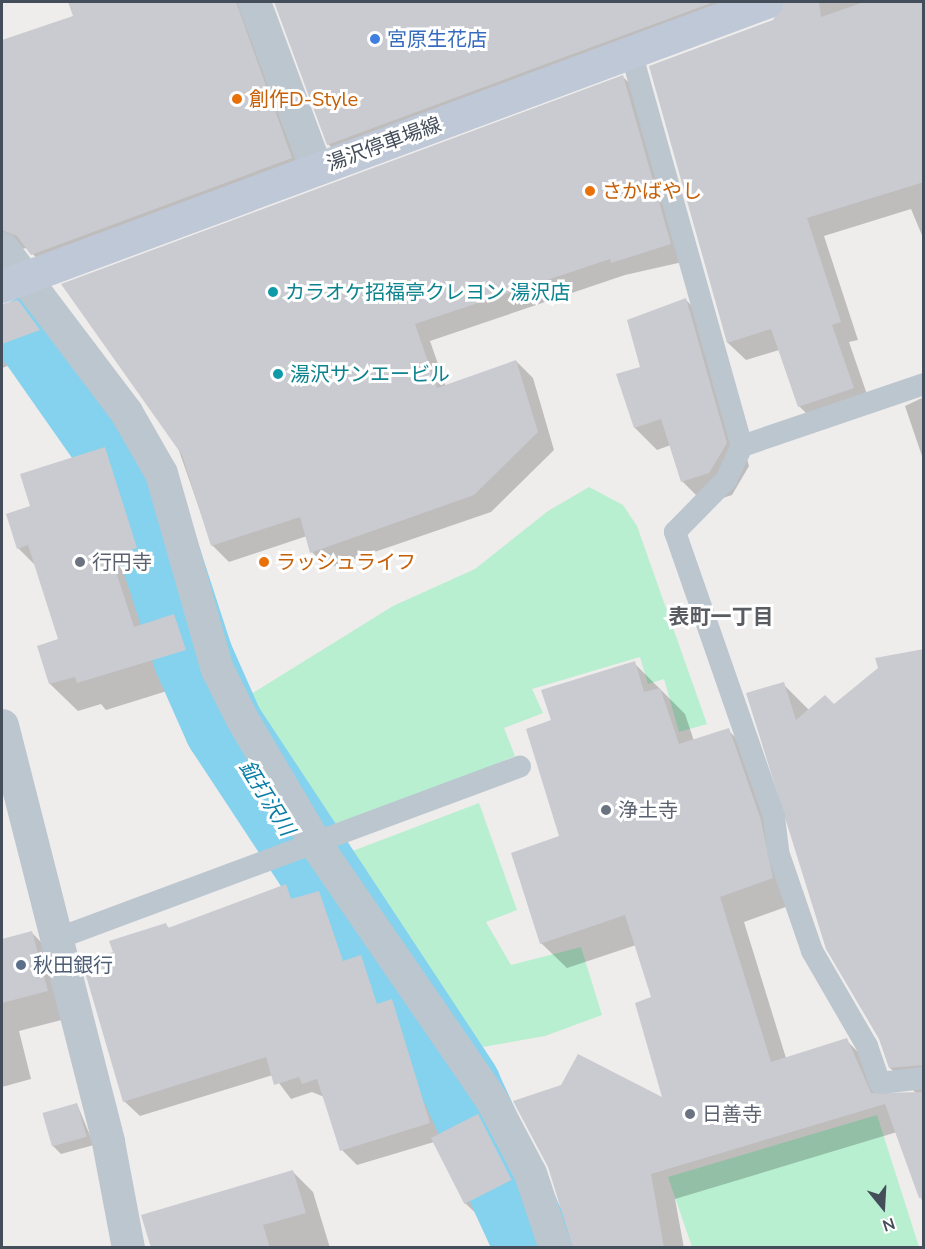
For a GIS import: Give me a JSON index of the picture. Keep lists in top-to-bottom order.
{
  "streets": {
    "main road": ["湯沢停車場線"]
  },
  "districts": ["表町一丁目"],
  "water": ["鉦打沢川"],
  "places": [
    "宮原生花店",
    "創作D-Style",
    "さかばやし",
    "カラオケ招福亭クレヨン 湯沢店",
    "湯沢サンエービル",
    "行円寺",
    "ラッシュライフ",
    "浄土寺",
    "秋田銀行",
    "日善寺"
  ],
  "north": "bottom"
}
